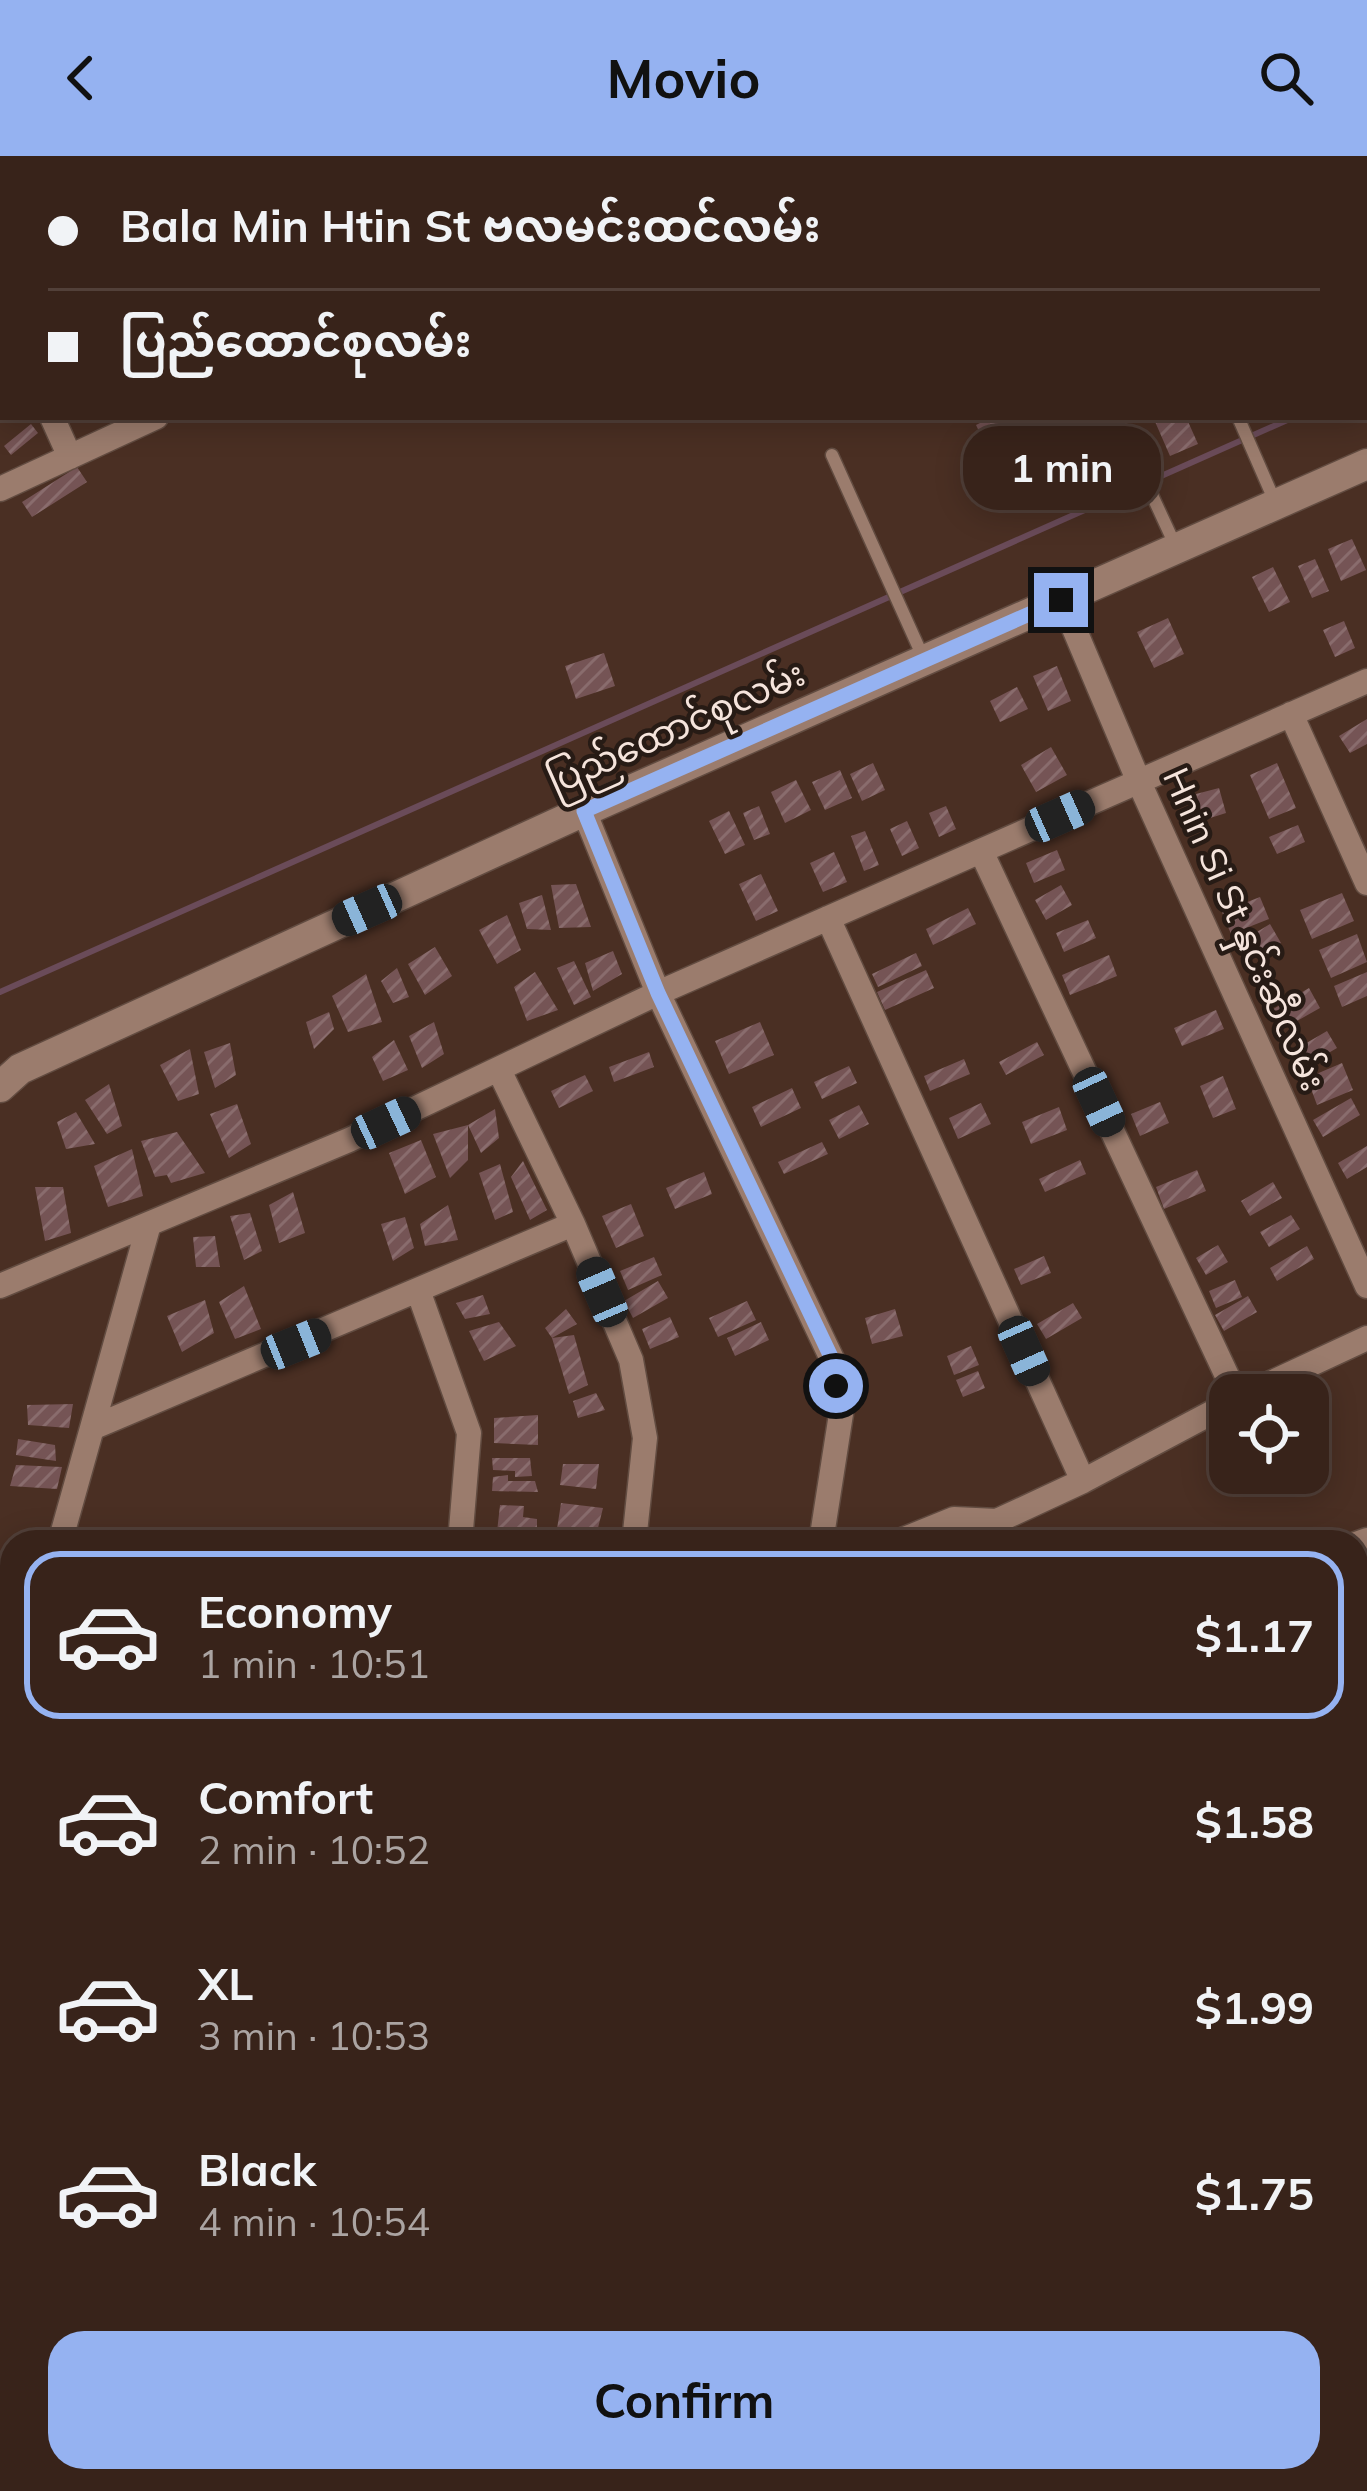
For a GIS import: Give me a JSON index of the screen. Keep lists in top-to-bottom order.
{
  "streets": {
    "main road": ["ပြည်ထောင်စုလမ်း"],
    "street": ["Hnin Si St နှင်းဆီလမ်း"]
  },
  "crossings": [
    ["ပြည်ထောင်စုလမ်း", "Hnin Si St နှင်းဆီလမ်း"]
  ],
  "page": {
    "header": "Movio",
    "banner": ["Bala Min Htin St ဗလမင်းထင်လမ်း", "ပြည်ထောင်စုလမ်း"],
    "bubble": "1 min",
    "list": [
      {
        "name": "Economy",
        "note": "1 min · 10:51",
        "value": "$1.17"
      },
      {
        "name": "Comfort",
        "note": "2 min · 10:52",
        "value": "$1.58"
      },
      {
        "name": "XL",
        "note": "3 min · 10:53",
        "value": "$1.99"
      },
      {
        "name": "Black",
        "note": "4 min · 10:54",
        "value": "$1.75"
      }
    ],
    "buttons": "Confirm"
  }
}
